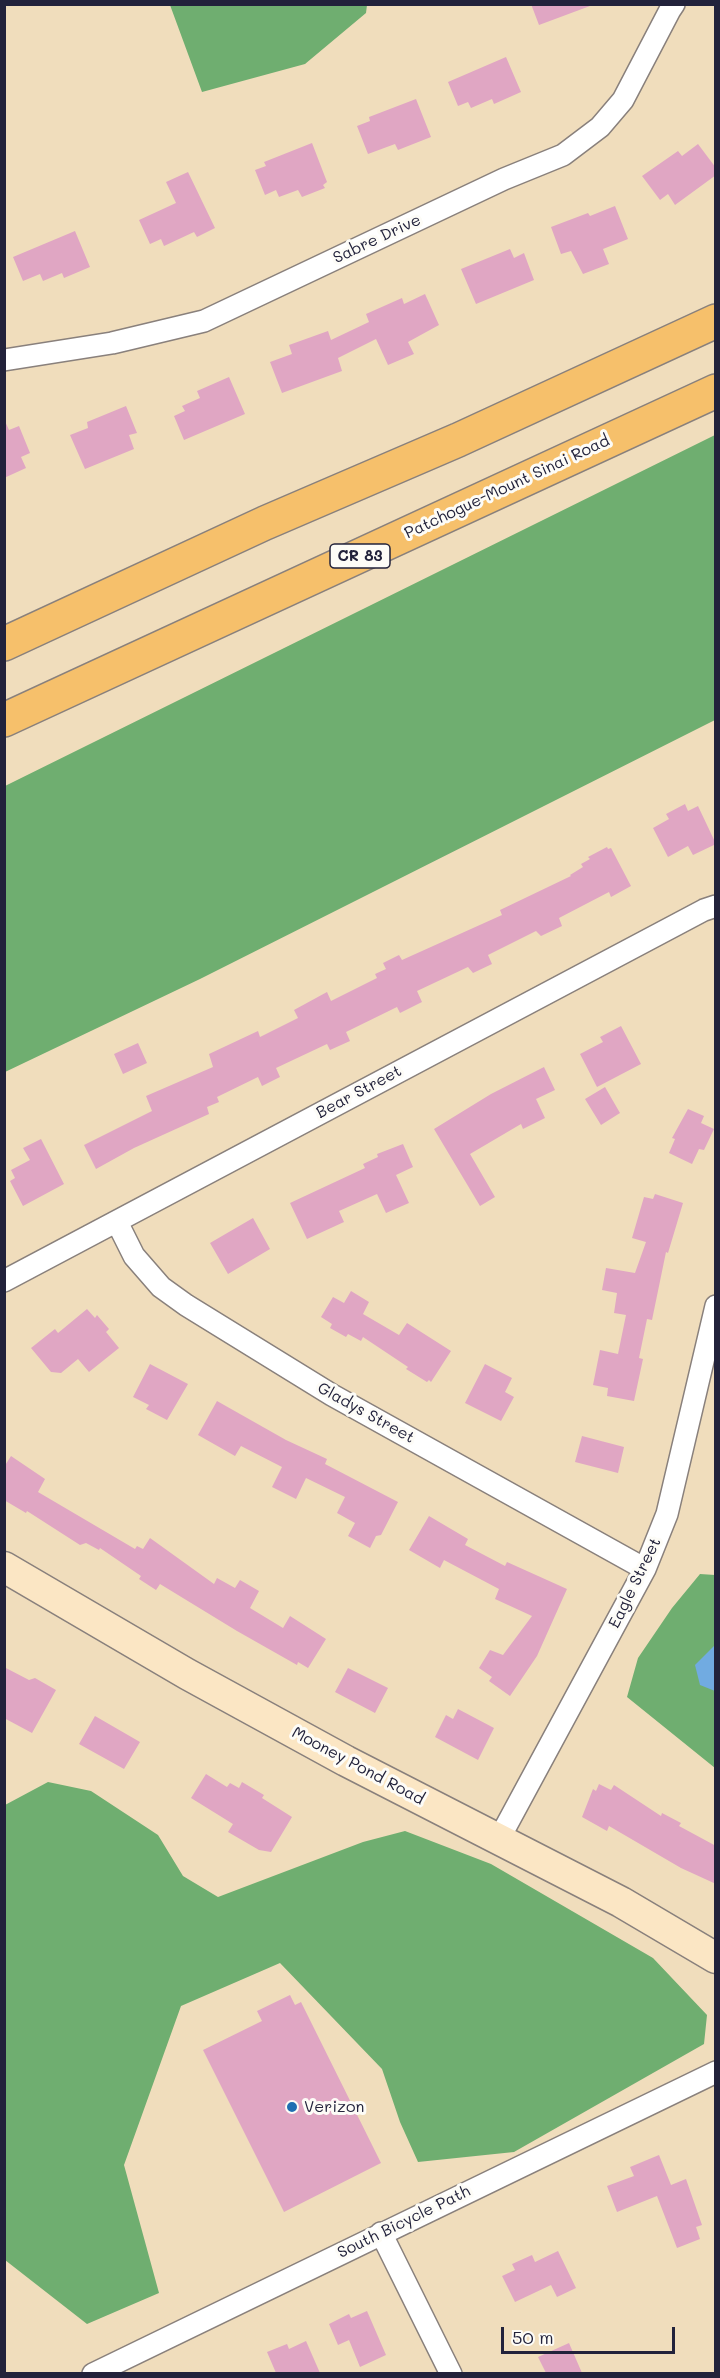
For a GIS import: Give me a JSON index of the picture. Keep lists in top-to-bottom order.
{
  "streets": {
    "highway": ["Patchogue-Mount Sinai Road", "CR 83"],
    "street": [
      "Sabre Drive",
      "Bear Street",
      "Gladys Street",
      "Eagle Street",
      "Mooney Pond Road",
      "South Bicycle Path"
    ]
  },
  "crossings": [
    ["Bear Street", "Gladys Street"],
    ["Gladys Street", "Eagle Street"],
    ["Eagle Street", "Mooney Pond Road"]
  ],
  "places": ["Verizon"],
  "scale_bar": "50 m"
}
